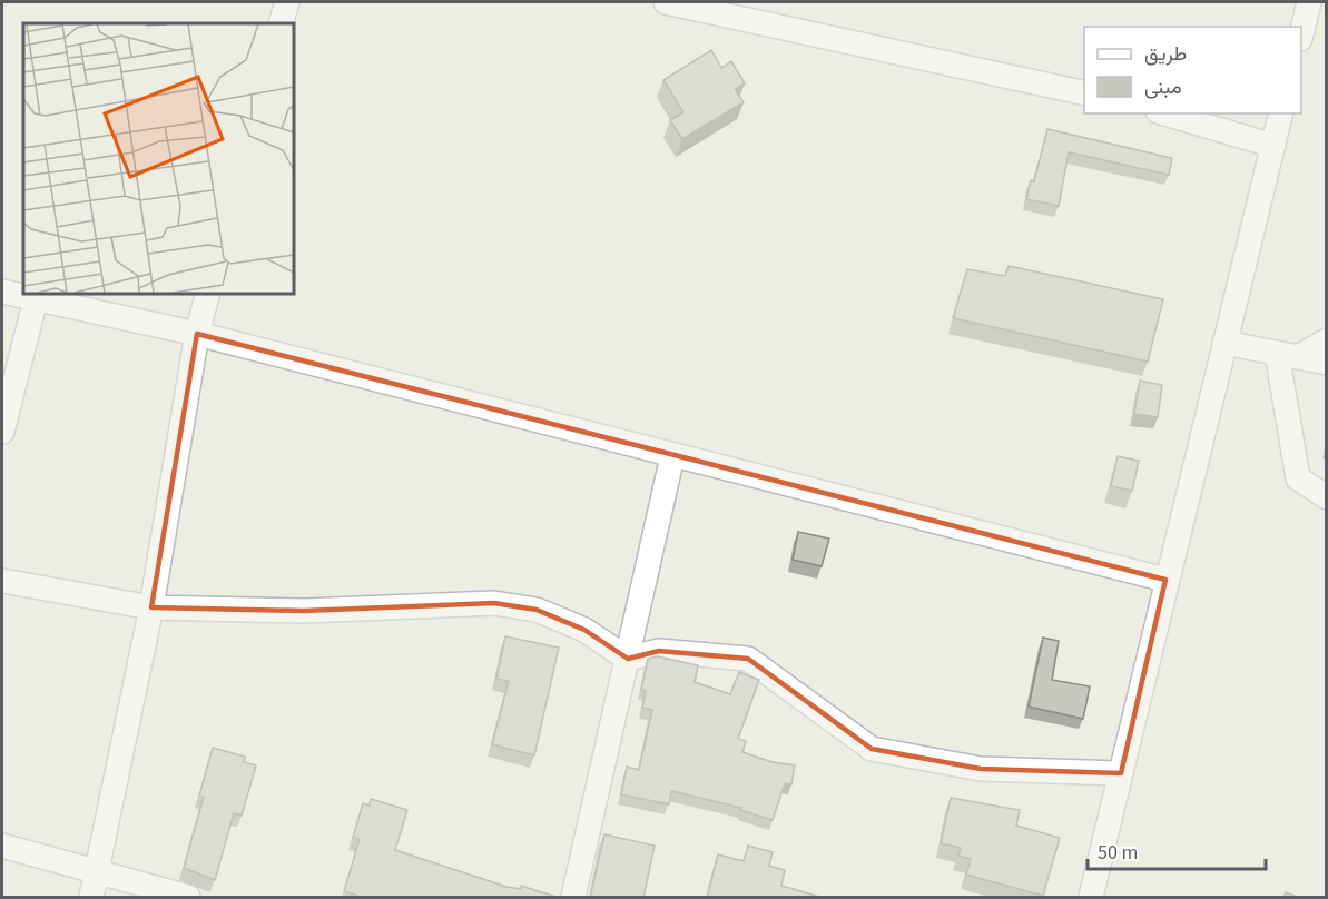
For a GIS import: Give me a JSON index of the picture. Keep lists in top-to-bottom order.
{
  "legend": ["طريق", "مبنى"],
  "scale_bar": "50 m"
}
